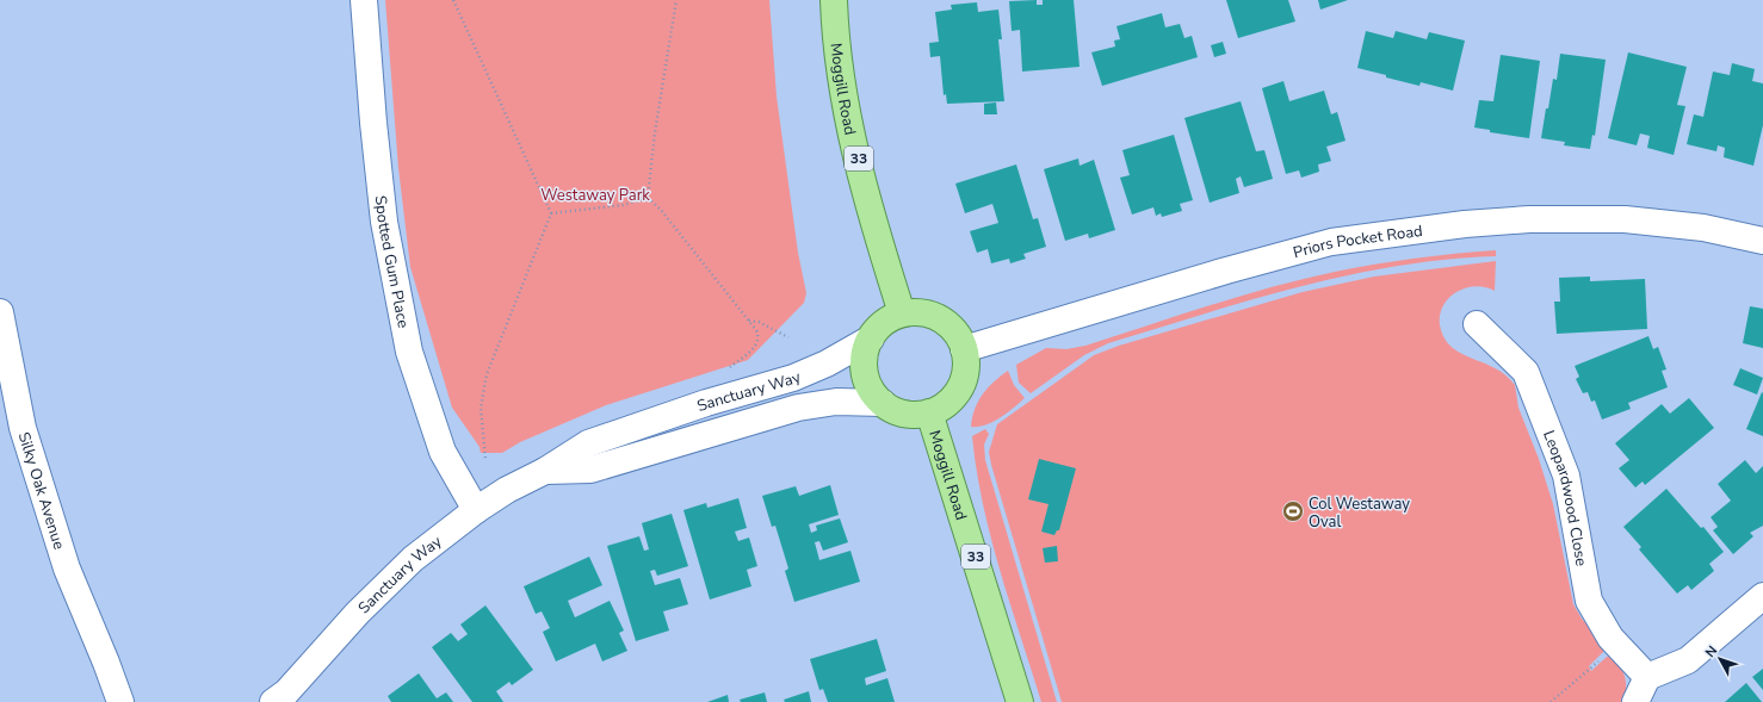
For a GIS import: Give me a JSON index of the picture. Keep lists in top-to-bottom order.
{
  "streets": {
    "main road": ["Moggill Road", "33"],
    "street": [
      "Priors Pocket Road",
      "Spotted Gum Place",
      "Sanctuary Way",
      "Silky Oak Avenue",
      "Leopardwood Close"
    ]
  },
  "crossings": [
    ["Moggill Road", "Priors Pocket Road"],
    ["Moggill Road", "Sanctuary Way"],
    ["Priors Pocket Road", "Sanctuary Way"],
    ["Spotted Gum Place", "Sanctuary Way"]
  ],
  "parks": ["Westaway Park"],
  "places": {
    "sports": ["Col Westaway Oval"]
  },
  "north": "top left"
}
